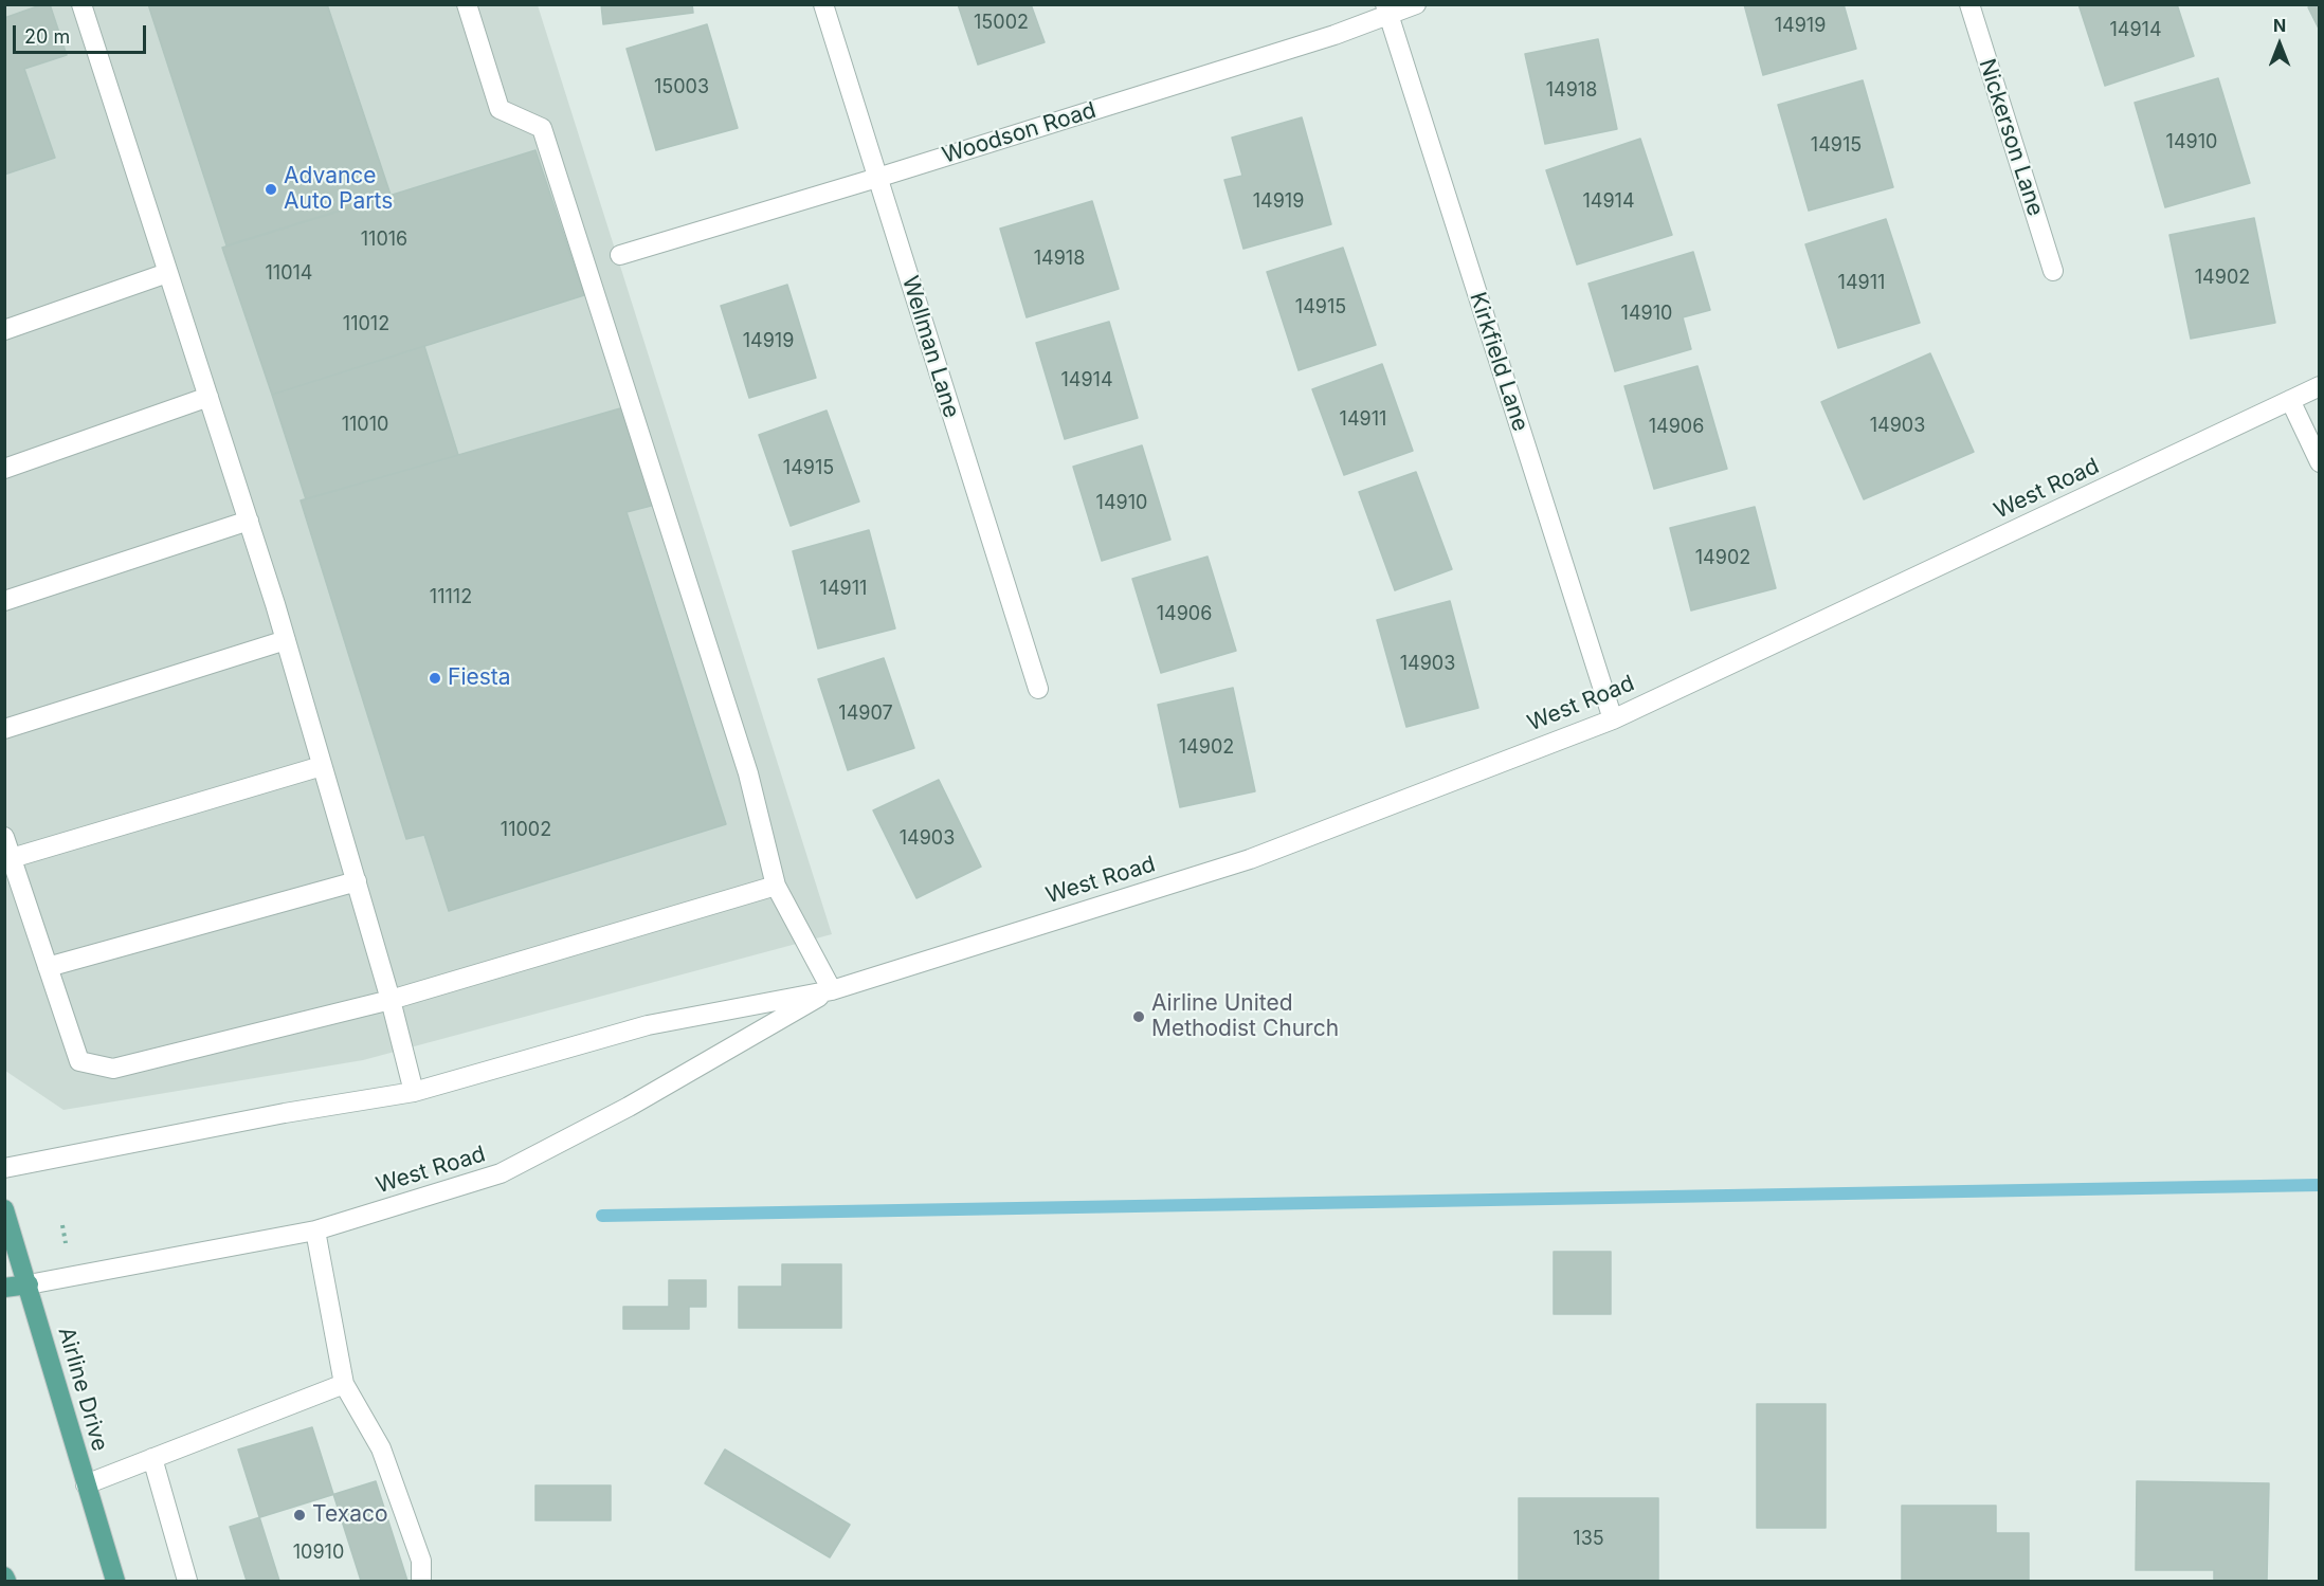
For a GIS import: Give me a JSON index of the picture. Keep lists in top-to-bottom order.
{
  "streets": {
    "main road": ["West Road", "Airline Drive"],
    "street": [
      "Woodson Road",
      "Nickerson Lane",
      "Wellman Lane",
      "Kirkfield Lane"
    ]
  },
  "crossings": [
    ["Woodson Road", "Wellman Lane"],
    ["Woodson Road", "Kirkfield Lane"],
    ["Kirkfield Lane", "West Road"],
    ["West Road", "Airline Drive"]
  ],
  "places": [
    "Advance Auto Parts",
    "Fiesta",
    "Airline United Methodist Church",
    "Texaco"
  ],
  "house_numbers": [
    "15002",
    "14919",
    "14914",
    "15003",
    "14918",
    "14910",
    "14915",
    "14919",
    "14914",
    "11016",
    "14918",
    "11014",
    "14902",
    "14911",
    "14915",
    "14910",
    "11012",
    "14919",
    "14914",
    "14911",
    "11010",
    "14903",
    "14906",
    "14915",
    "14910",
    "14902",
    "14911",
    "11112",
    "14906",
    "14903",
    "14907",
    "14902",
    "11002",
    "14903",
    "135",
    "10910"
  ],
  "scale_bar": "20 m",
  "north": "top"
}
